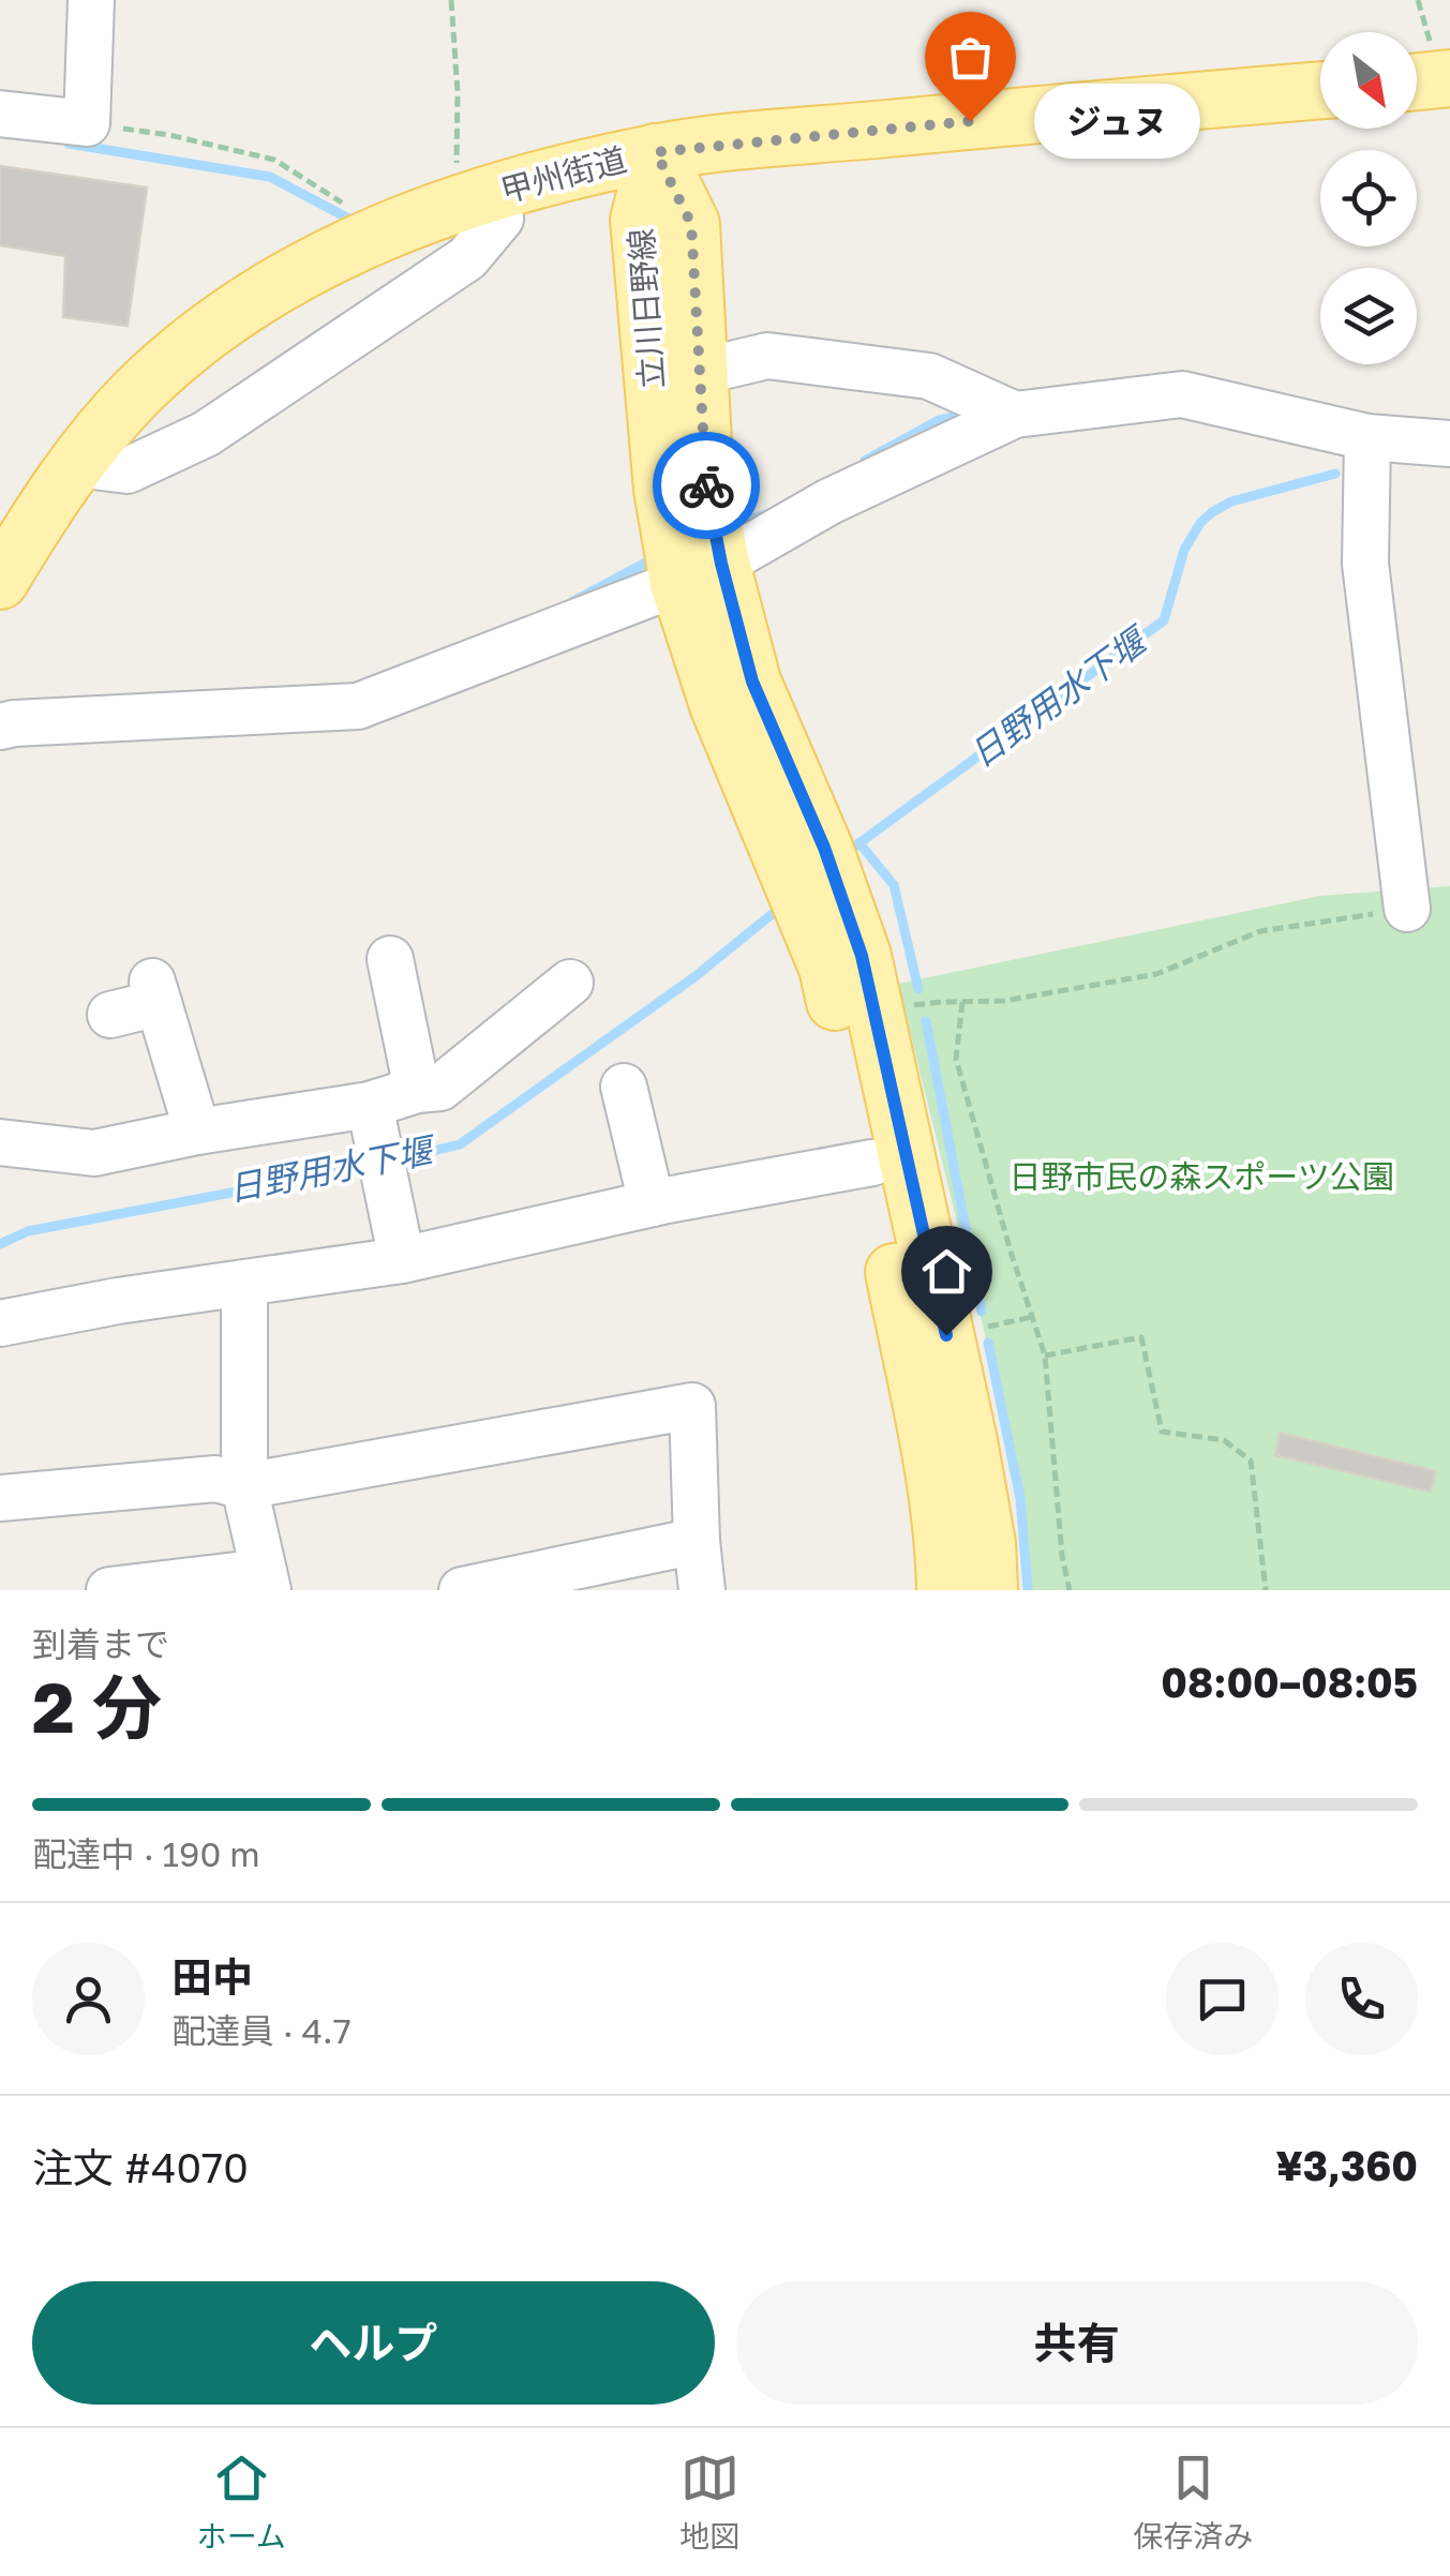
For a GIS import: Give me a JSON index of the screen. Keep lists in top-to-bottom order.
{
  "streets": {
    "main road": ["甲州街道", "立川日野線"]
  },
  "crossings": [
    ["甲州街道", "立川日野線"]
  ],
  "water": ["日野用水下堰"],
  "parks": ["日野市民の森スポーツ公園"],
  "places": ["ジュヌ"],
  "north": "bottom right",
  "page": {
    "bubble": "ジュヌ",
    "heading": ["2 分", "到着まで", "08:00–08:05"],
    "panel": [
      "田中",
      "配達員 · 4.7",
      "注文 #4070",
      "¥3,360"
    ],
    "bar": "配達中 · 190 m",
    "buttons": ["ヘルプ", "共有"],
    "tabs": ["ホーム", "地図", "保存済み"]
  }
}
